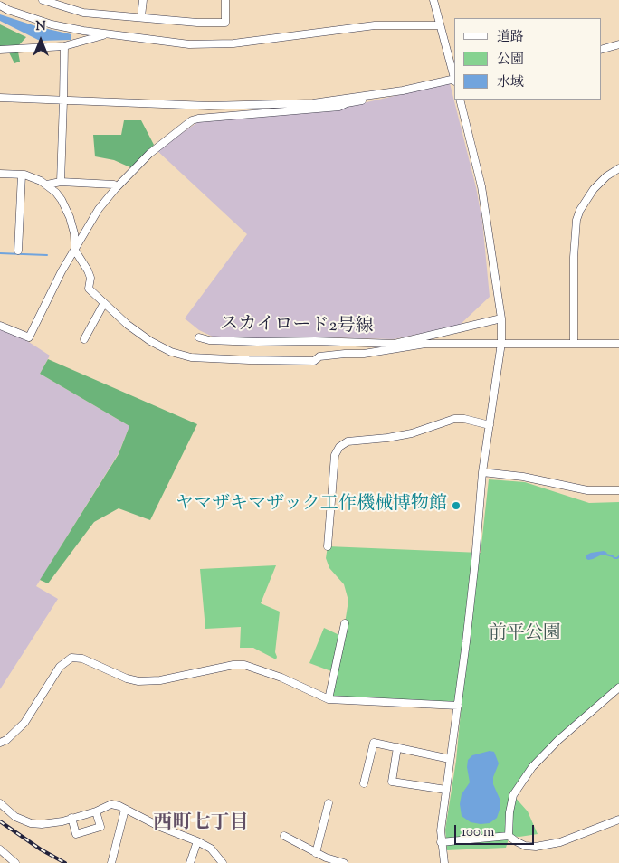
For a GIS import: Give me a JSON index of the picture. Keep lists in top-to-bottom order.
{
  "streets": {
    "street": ["スカイロード2号線"]
  },
  "districts": ["西町七丁目"],
  "parks": ["前平公園"],
  "places": ["ヤマザキマザック工作機械博物館"],
  "legend": ["道路", "公園", "水域"],
  "scale_bar": "100 m",
  "north": "top"
}
